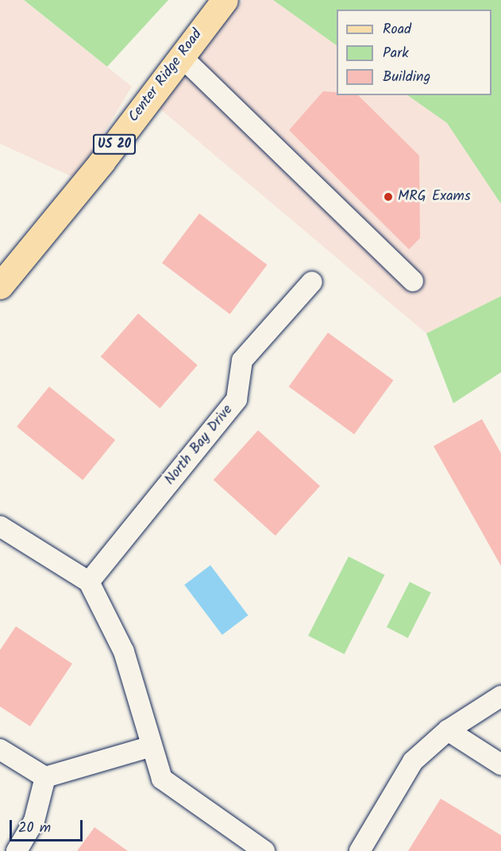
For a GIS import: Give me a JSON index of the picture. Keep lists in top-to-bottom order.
{
  "streets": {
    "main road": ["Center Ridge Road", "US 20"],
    "street": ["North Bay Drive"]
  },
  "places": ["MRG Exams"],
  "legend": ["Road", "Park", "Building"],
  "scale_bar": "20 m"
}
